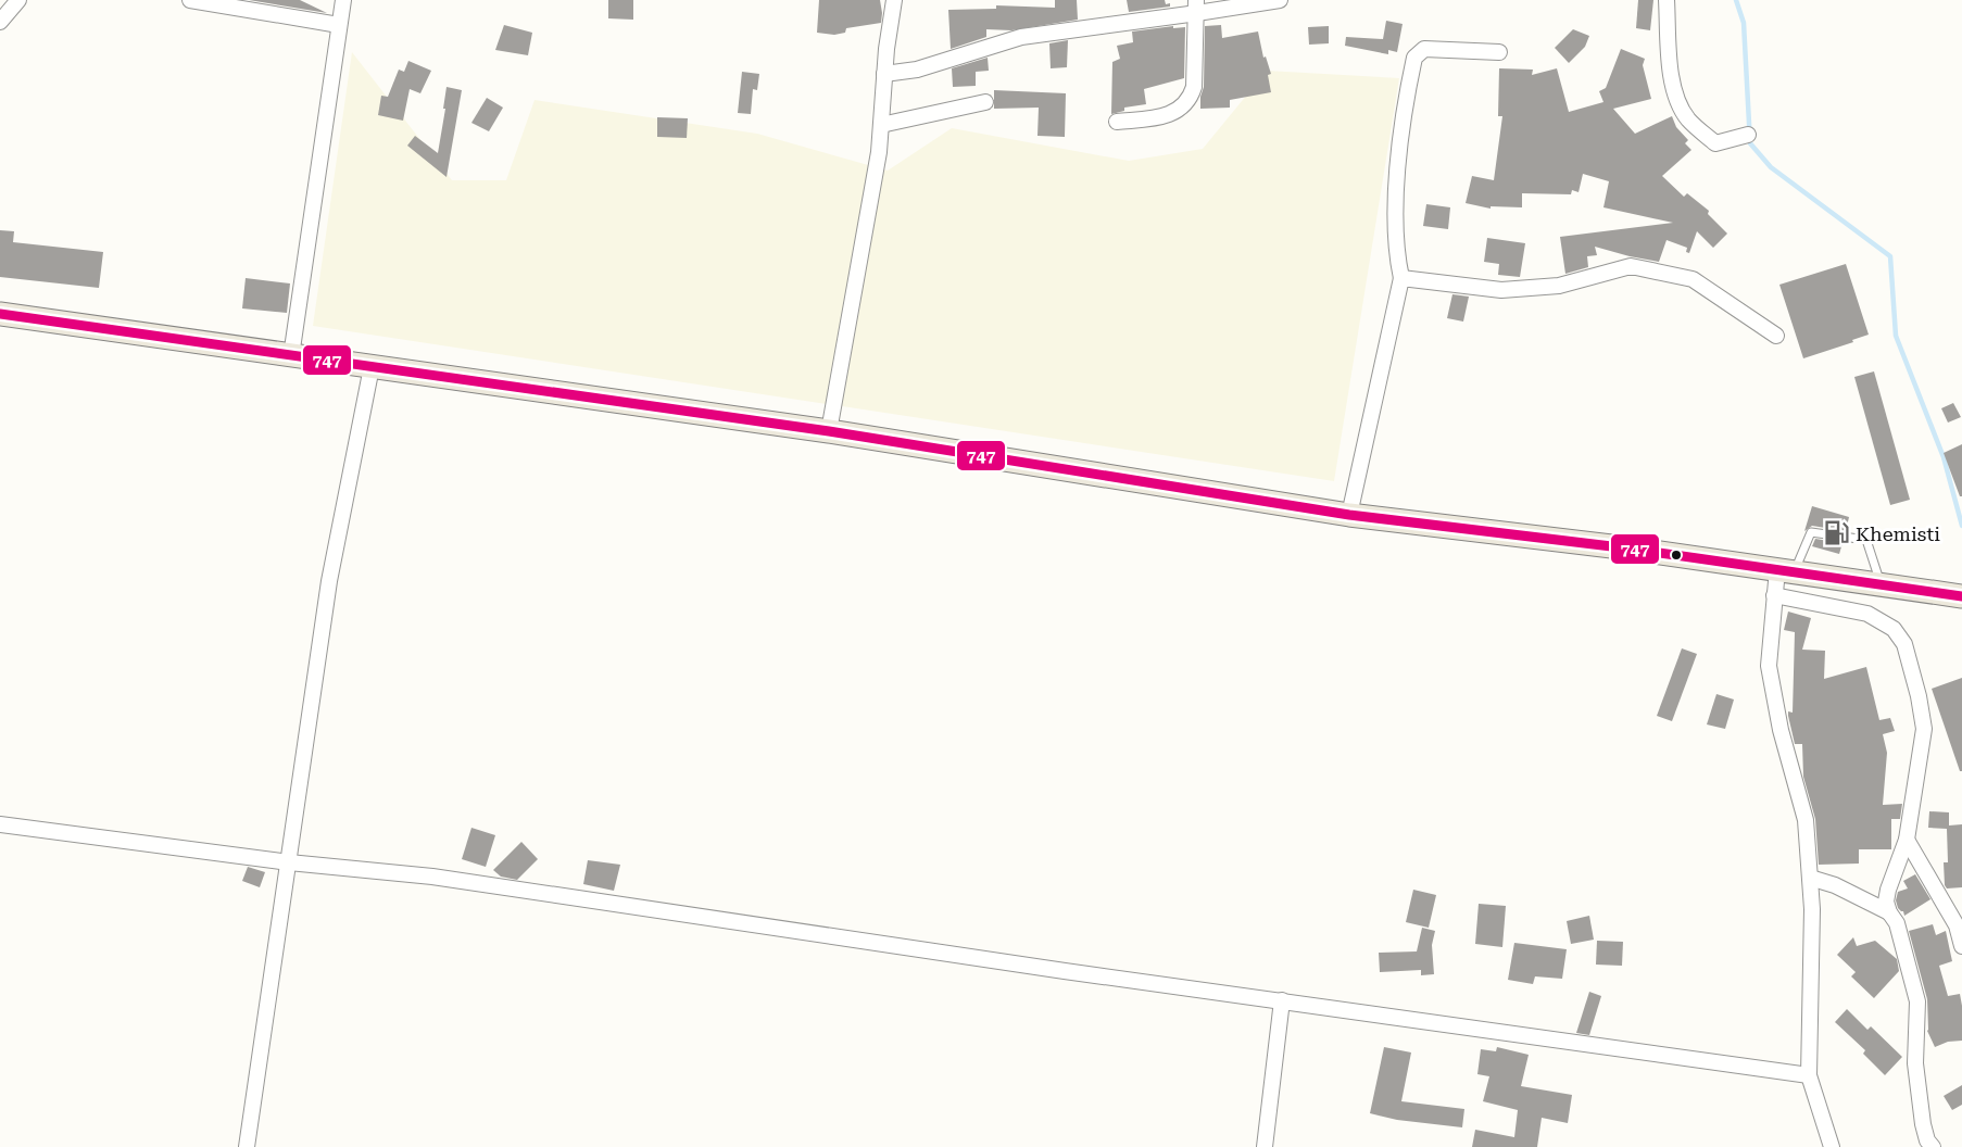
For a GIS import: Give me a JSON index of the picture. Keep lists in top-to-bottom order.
{
  "places": {
    "fuel station": ["Khemisti"]
  },
  "lines": ["transit line 747"]
}
